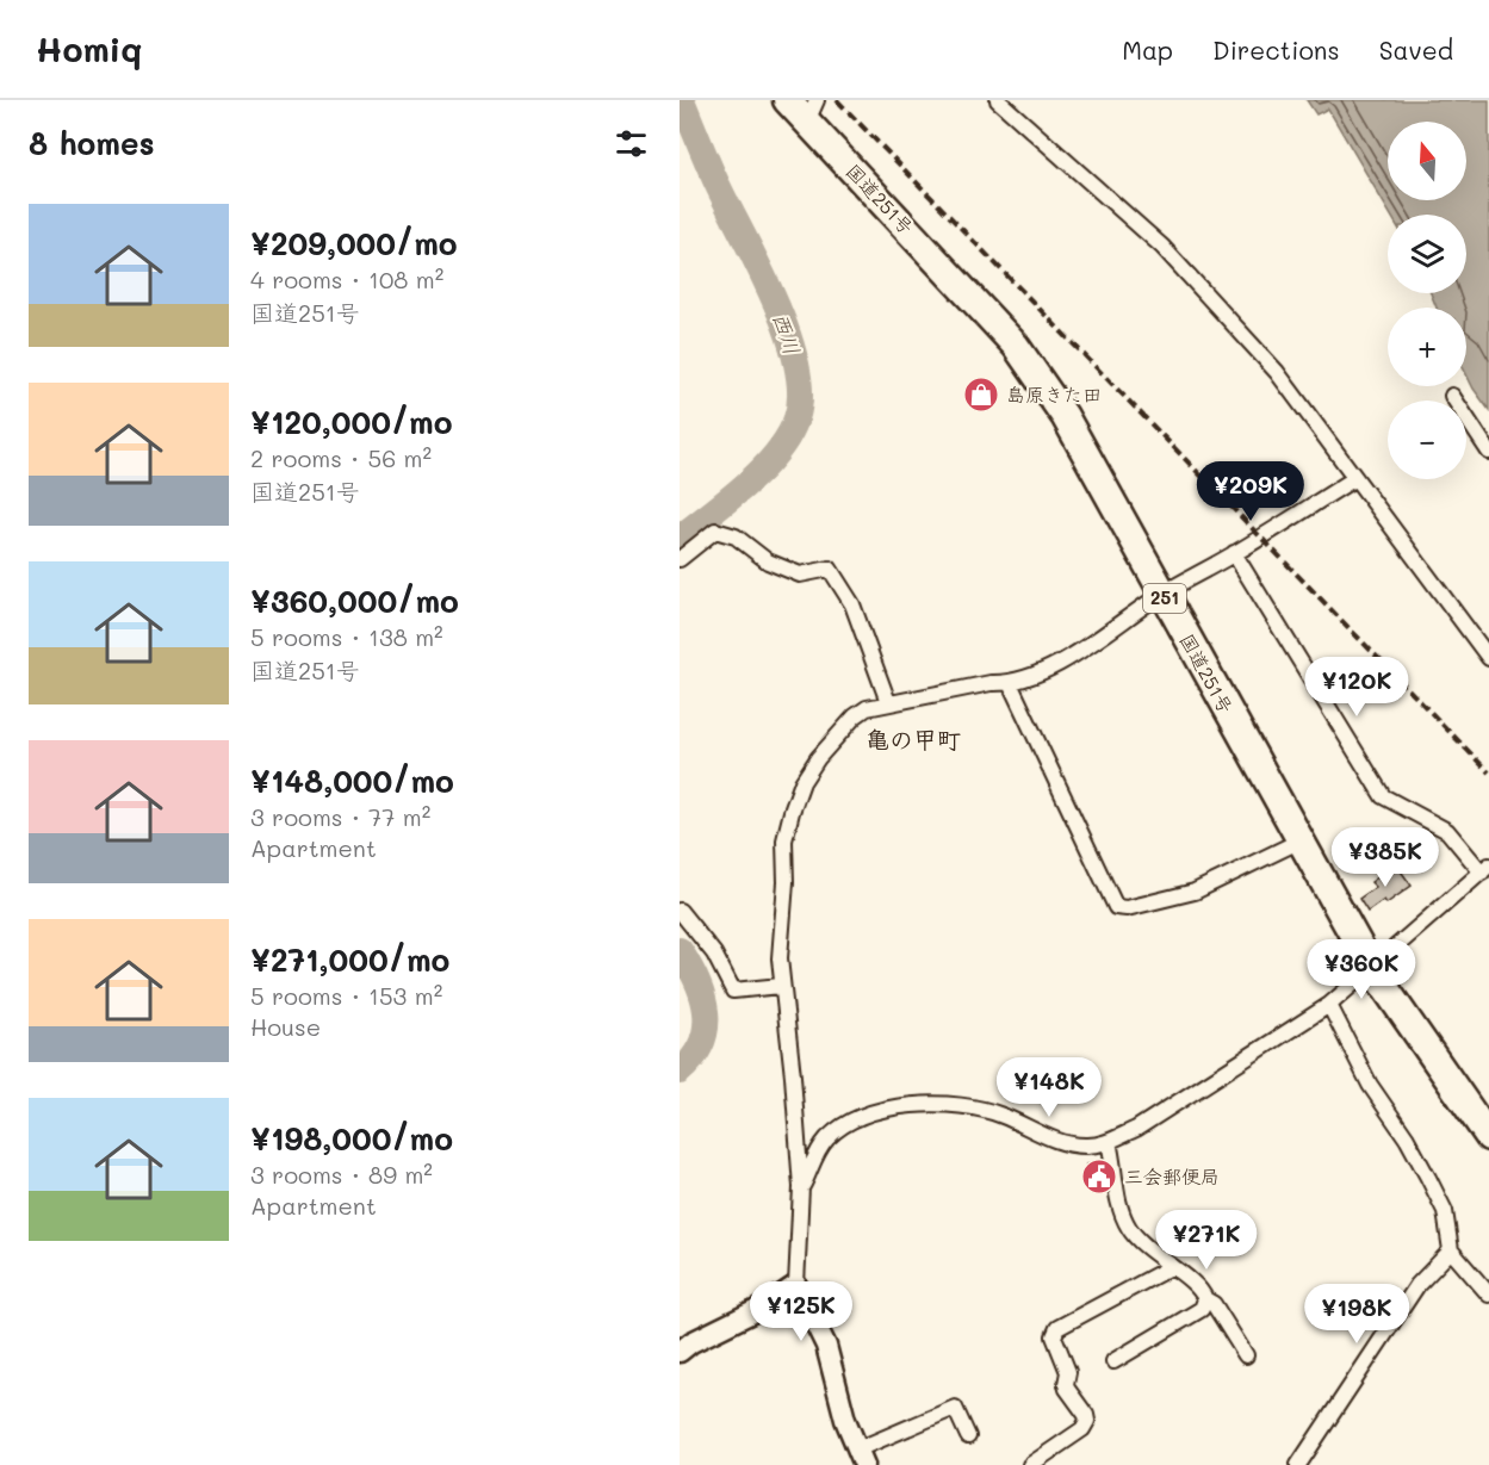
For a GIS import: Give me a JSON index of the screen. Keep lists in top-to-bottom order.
{
  "streets": {
    "highway": ["国道251号", "251"]
  },
  "districts": ["亀の甲町"],
  "water": ["西川"],
  "places": {
    "shop": ["島原きた田"],
    "public building": ["三会郵便局"]
  },
  "north": "top",
  "page": {
    "header": "Homiq",
    "nav": ["Map", "Directions", "Saved"],
    "heading": "8 homes",
    "map_buttons": ["+", "−"],
    "list": [
      {
        "name": "¥209,000/mo",
        "note": "4 rooms · 108 m² · 国道251号"
      },
      {
        "name": "¥120,000/mo",
        "note": "2 rooms · 56 m² · 国道251号"
      },
      {
        "name": "¥360,000/mo",
        "note": "5 rooms · 138 m² · 国道251号"
      },
      {
        "name": "¥148,000/mo",
        "note": "3 rooms · 77 m² · Apartment"
      },
      {
        "name": "¥271,000/mo",
        "note": "5 rooms · 153 m² · House"
      },
      {
        "name": "¥198,000/mo",
        "note": "3 rooms · 89 m² · Apartment"
      }
    ],
    "price": [
      "¥209K",
      "¥120K",
      "¥385K",
      "¥360K",
      "¥148K",
      "¥271K",
      "¥125K",
      "¥198K"
    ]
  }
}
